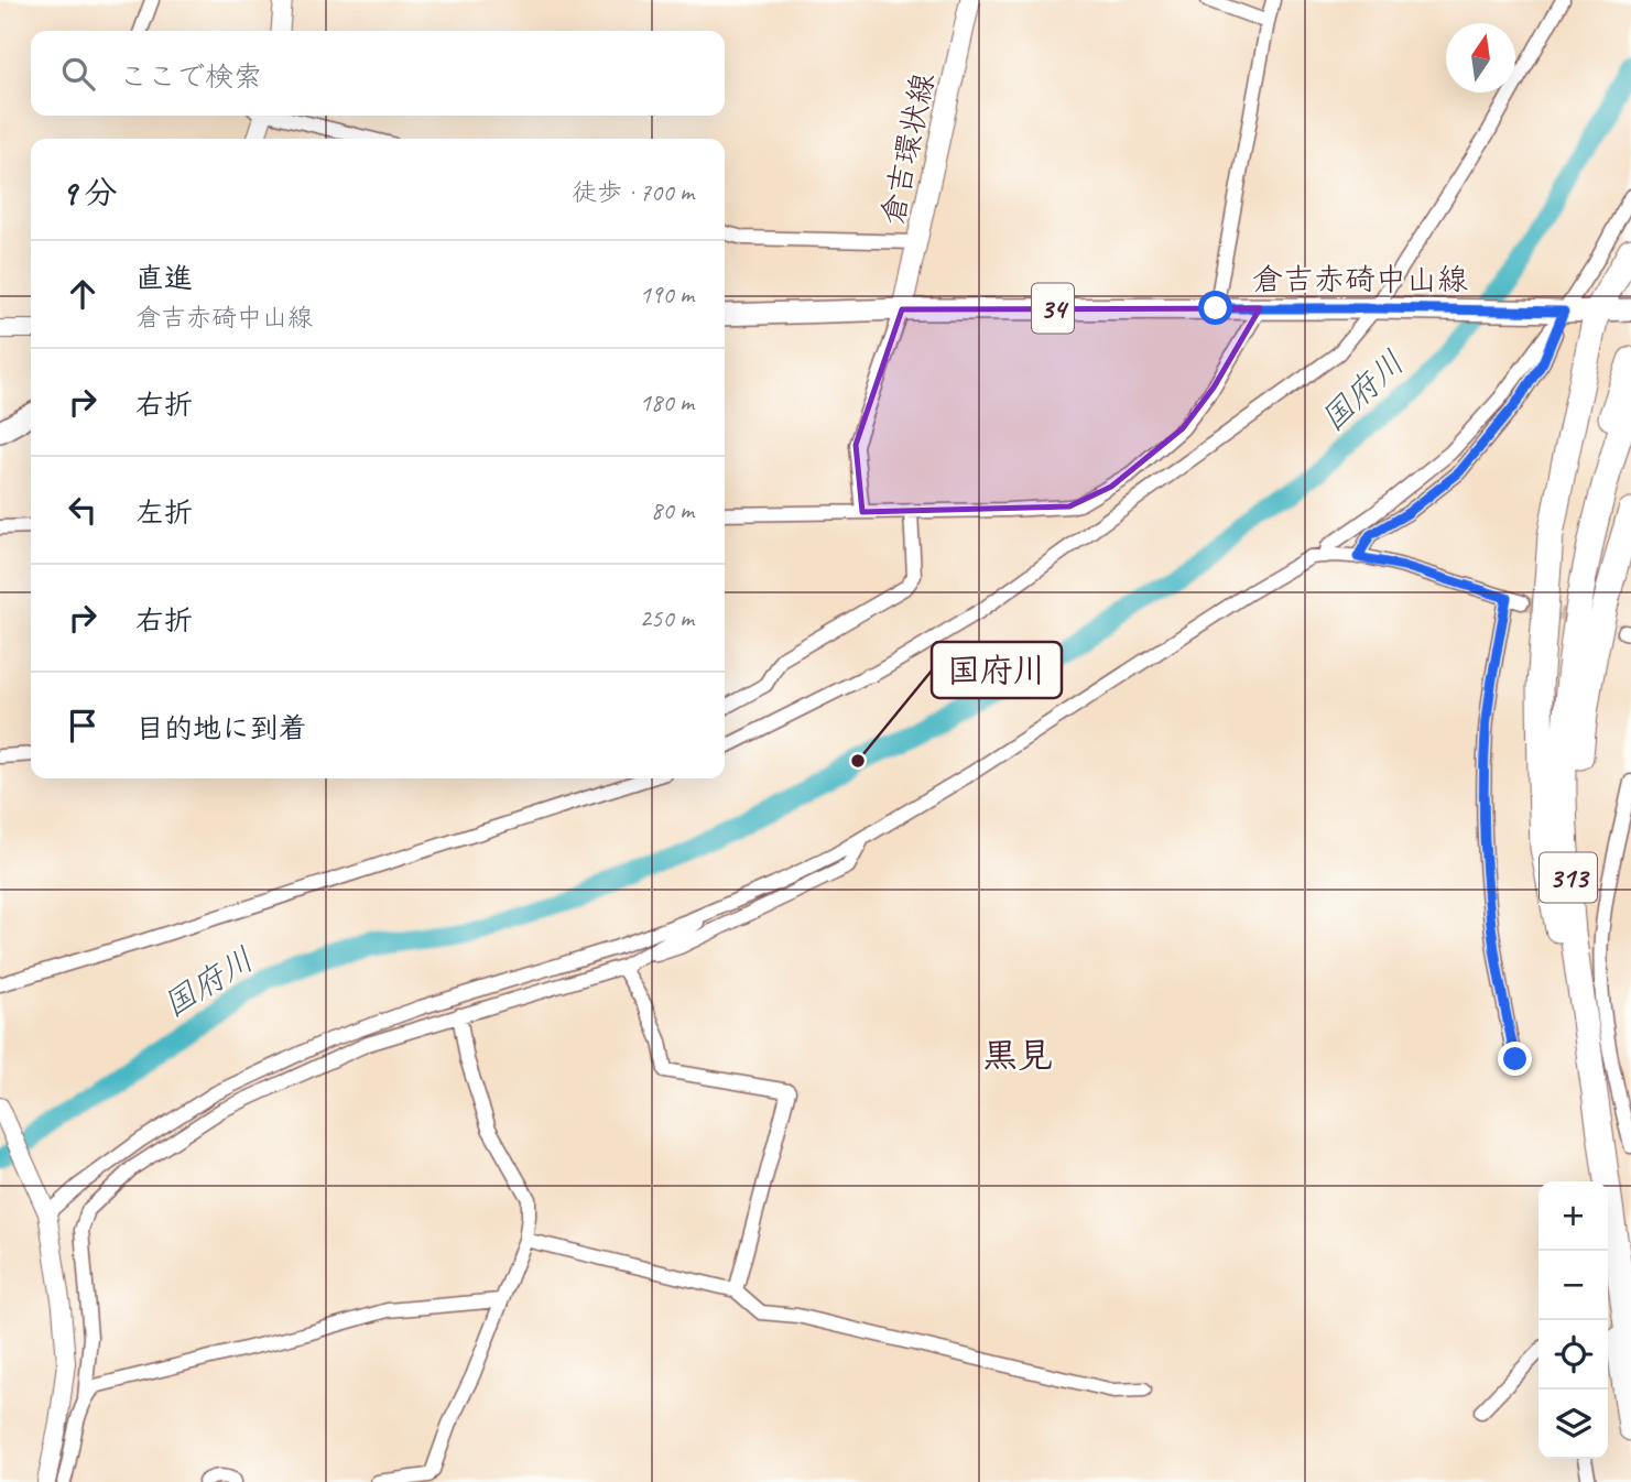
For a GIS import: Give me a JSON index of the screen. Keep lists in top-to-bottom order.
{
  "streets": {
    "highway": ["313"],
    "main road": ["倉吉環状線", "倉吉赤碕中山線", "34"]
  },
  "crossings": [
    ["倉吉環状線", "倉吉赤碕中山線"]
  ],
  "districts": ["黒見"],
  "water": ["国府川"],
  "places": ["国府川"],
  "north": "top",
  "page": {
    "search": "ここで検索",
    "heading": ["9 分", "徒歩 · 700 m"],
    "list": [
      ["直進", "倉吉赤碕中山線", "190 m"],
      ["右折", "180 m"],
      ["左折", "80 m"],
      ["右折", "250 m"],
      "目的地に到着"
    ],
    "map_buttons": ["+", "−"]
  }
}
